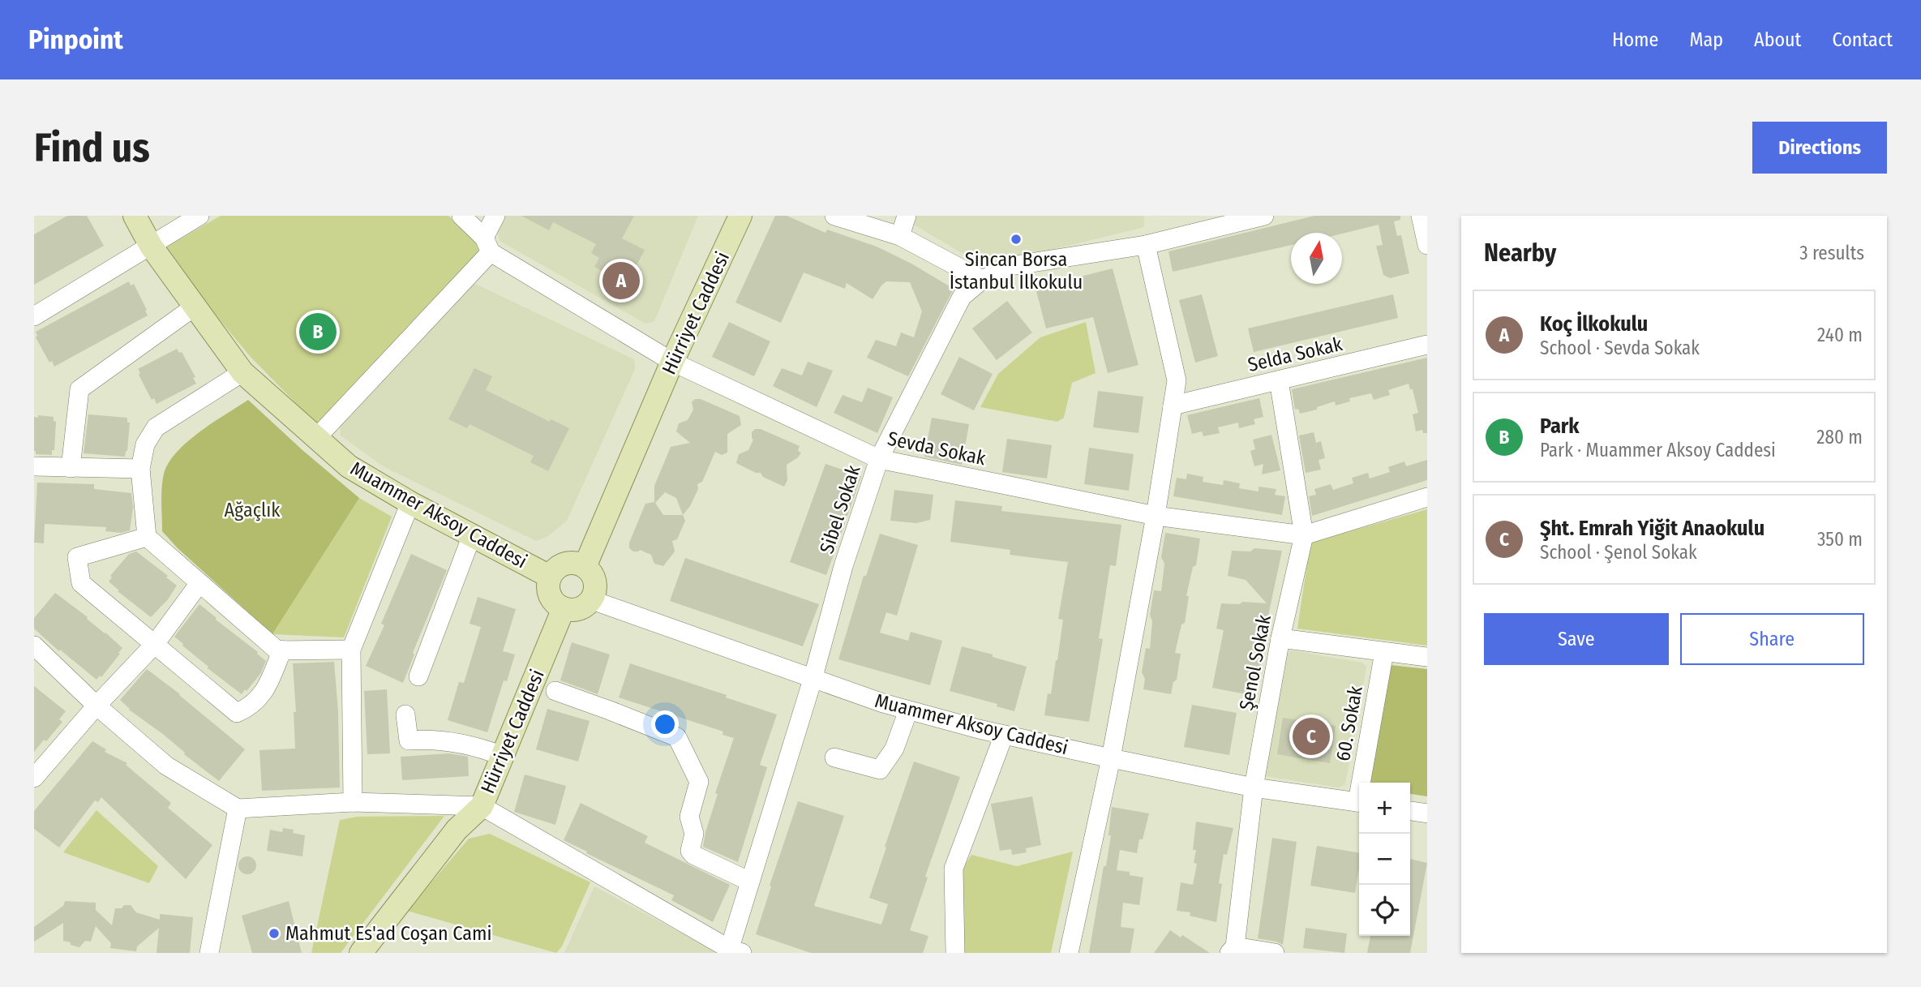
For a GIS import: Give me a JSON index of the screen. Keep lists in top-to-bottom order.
{
  "streets": {
    "main road": ["Hürriyet Caddesi", "Muammer Aksoy Caddesi"],
    "street": [
      "Selda Sokak",
      "Sevda Sokak",
      "Sibel Sokak",
      "Şenol Sokak",
      "60. Sokak"
    ]
  },
  "crossings": [
    ["Hürriyet Caddesi", "Sevda Sokak"],
    ["Hürriyet Caddesi", "Muammer Aksoy Caddesi"],
    ["Selda Sokak", "Şenol Sokak"],
    ["Sevda Sokak", "Sibel Sokak"],
    ["Sevda Sokak", "Şenol Sokak"],
    ["Sibel Sokak", "Muammer Aksoy Caddesi"],
    ["Muammer Aksoy Caddesi", "Şenol Sokak"]
  ],
  "parks": ["Ağaçlık"],
  "places": ["Sincan Borsa İstanbul İlkokulu", "Mahmut Es'ad Coşan Cami"],
  "north": "top",
  "page": {
    "header": "Pinpoint",
    "nav": [
      "Home",
      "Map",
      "About",
      "Contact"
    ],
    "buttons": [
      "Directions",
      ["Save", "Share"]
    ],
    "title": "Find us",
    "heading": ["Nearby", "3 results"],
    "pins": ["A", "B", "C"],
    "list": [
      {
        "mark": "A",
        "name": "Koç İlkokulu",
        "note": "School · Sevda Sokak",
        "value": "240 m"
      },
      {
        "mark": "B",
        "name": "Park",
        "note": "Park · Muammer Aksoy Caddesi",
        "value": "280 m"
      },
      {
        "mark": "C",
        "name": "Şht. Emrah Yiğit Anaokulu",
        "note": "School · Şenol Sokak",
        "value": "350 m"
      }
    ],
    "map_buttons": ["+", "−"]
  }
}
